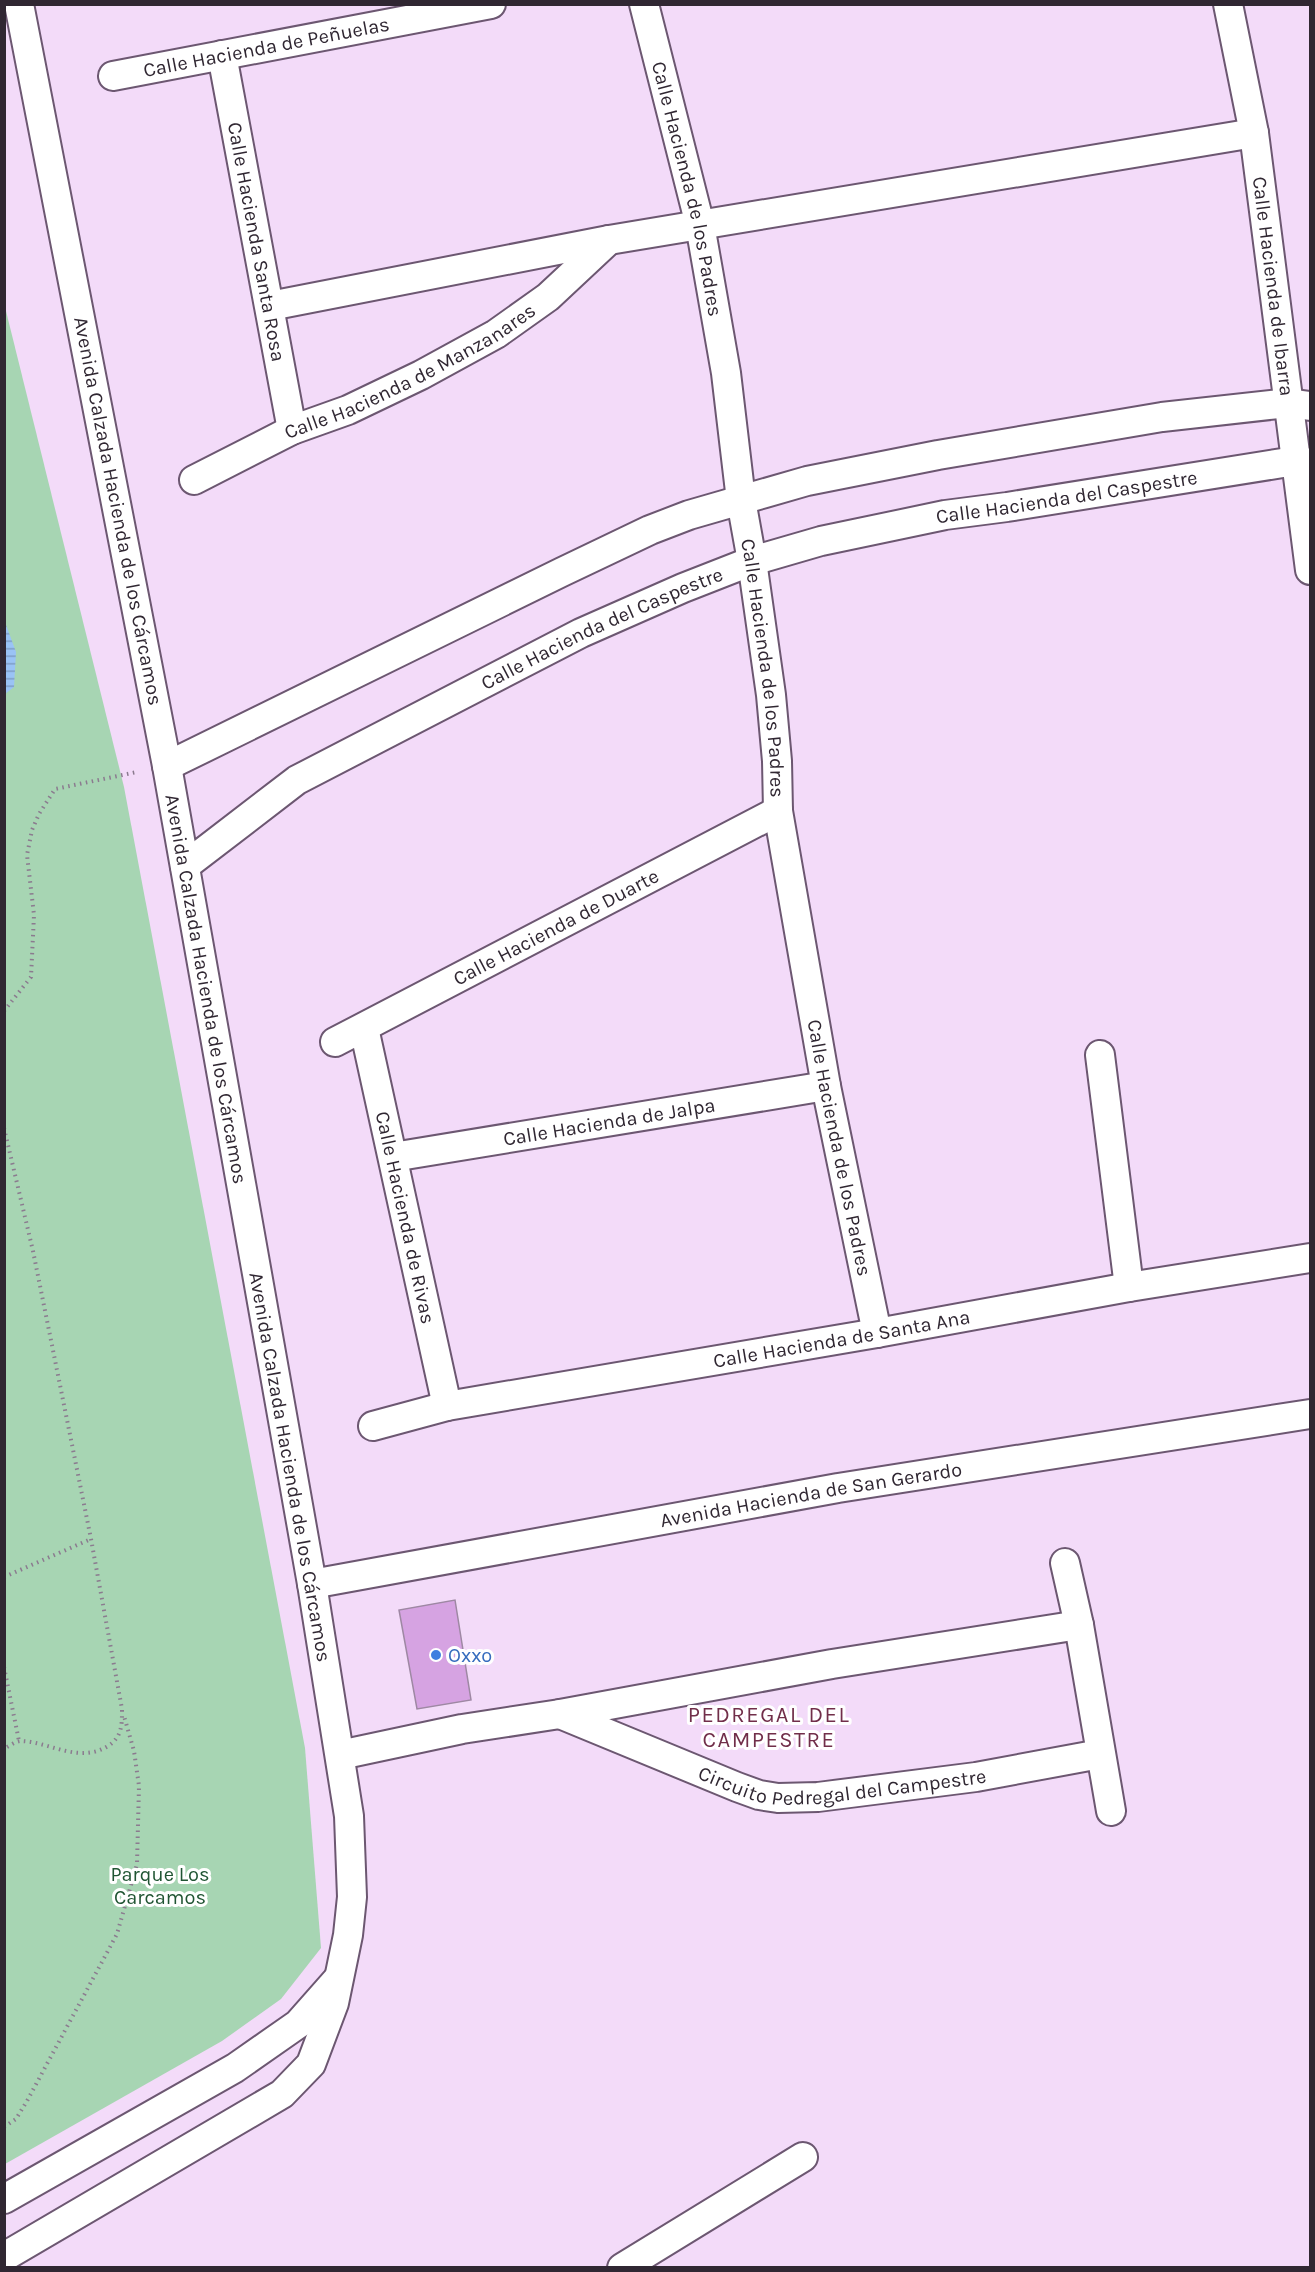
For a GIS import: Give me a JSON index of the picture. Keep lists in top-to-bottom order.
{
  "streets": {
    "street": [
      "Calle Hacienda de Peñuelas",
      "Calle Hacienda de los Padres",
      "Calle Hacienda Santa Rosa",
      "Calle Hacienda de Ibarra",
      "Calle Hacienda de Manzanares",
      "Calle Hacienda del Caspestre",
      "Avenida Calzada Hacienda de los Cárcamos",
      "Calle Hacienda de Duarte",
      "Calle Hacienda de Jalpa",
      "Calle Hacienda de Rivas",
      "Calle Hacienda de Santa Ana",
      "Avenida Hacienda de San Gerardo",
      "Circuito Pedregal del Campestre"
    ]
  },
  "crossings": [
    ["Calle Hacienda de Peñuelas", "Calle Hacienda Santa Rosa"],
    ["Calle Hacienda de los Padres", "Calle Hacienda del Caspestre"],
    ["Calle Hacienda de los Padres", "Calle Hacienda de Duarte"],
    ["Calle Hacienda de los Padres", "Calle Hacienda de Jalpa"],
    ["Calle Hacienda de los Padres", "Calle Hacienda de Santa Ana"],
    ["Calle Hacienda Santa Rosa", "Calle Hacienda de Manzanares"],
    ["Calle Hacienda de Ibarra", "Calle Hacienda del Caspestre"],
    ["Calle Hacienda del Caspestre", "Avenida Calzada Hacienda de los Cárcamos"],
    ["Avenida Calzada Hacienda de los Cárcamos", "Avenida Hacienda de San Gerardo"],
    ["Calle Hacienda de Duarte", "Calle Hacienda de Rivas"],
    ["Calle Hacienda de Jalpa", "Calle Hacienda de Rivas"],
    ["Calle Hacienda de Rivas", "Calle Hacienda de Santa Ana"]
  ],
  "districts": ["PEDREGAL DEL CAMPESTRE"],
  "parks": ["Parque Los Carcamos"],
  "places": ["Oxxo"]
}
